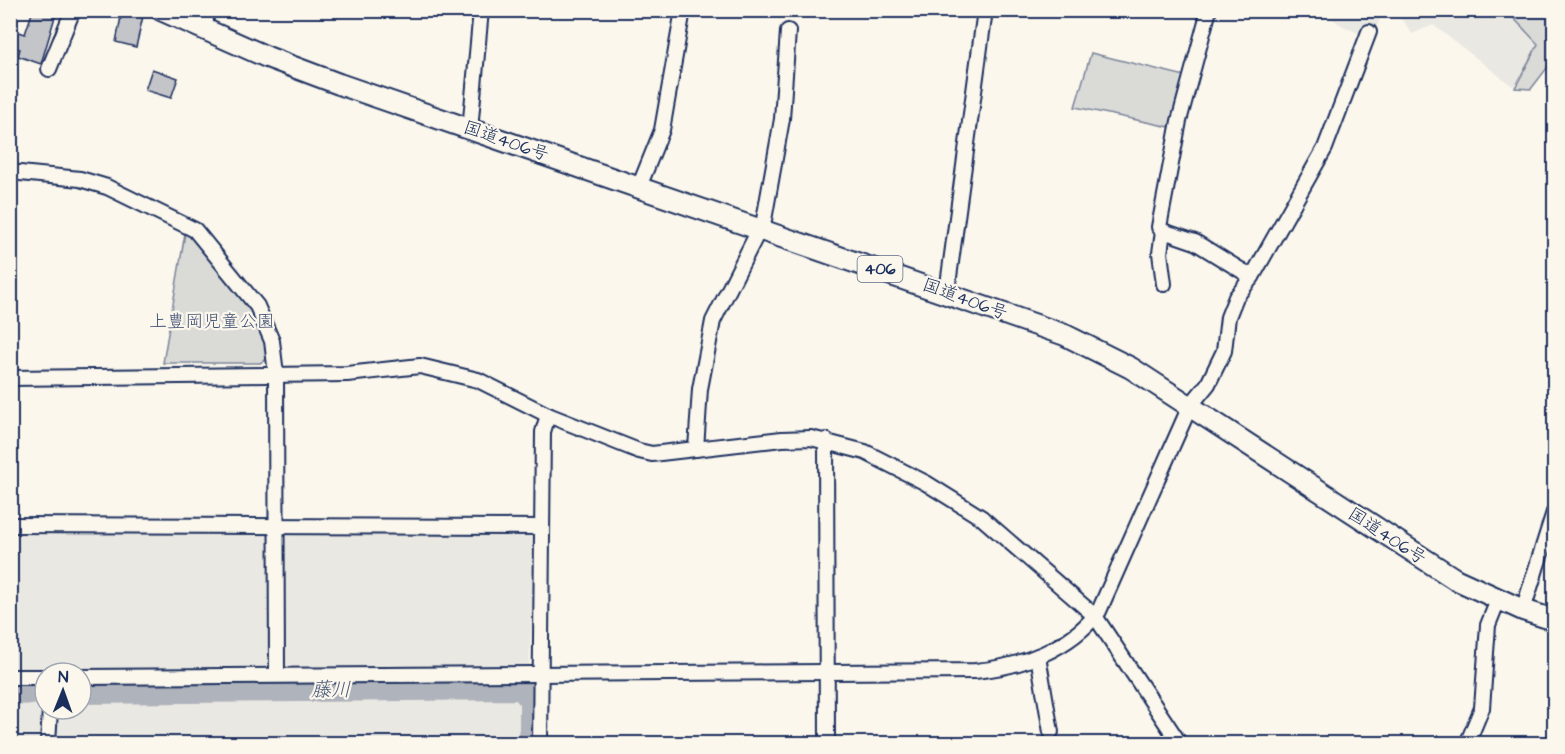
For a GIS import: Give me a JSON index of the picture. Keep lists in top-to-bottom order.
{
  "streets": {
    "highway": ["国道406号", "406"]
  },
  "water": ["藤川"],
  "parks": ["上豊岡児童公園"],
  "north": "top"
}
